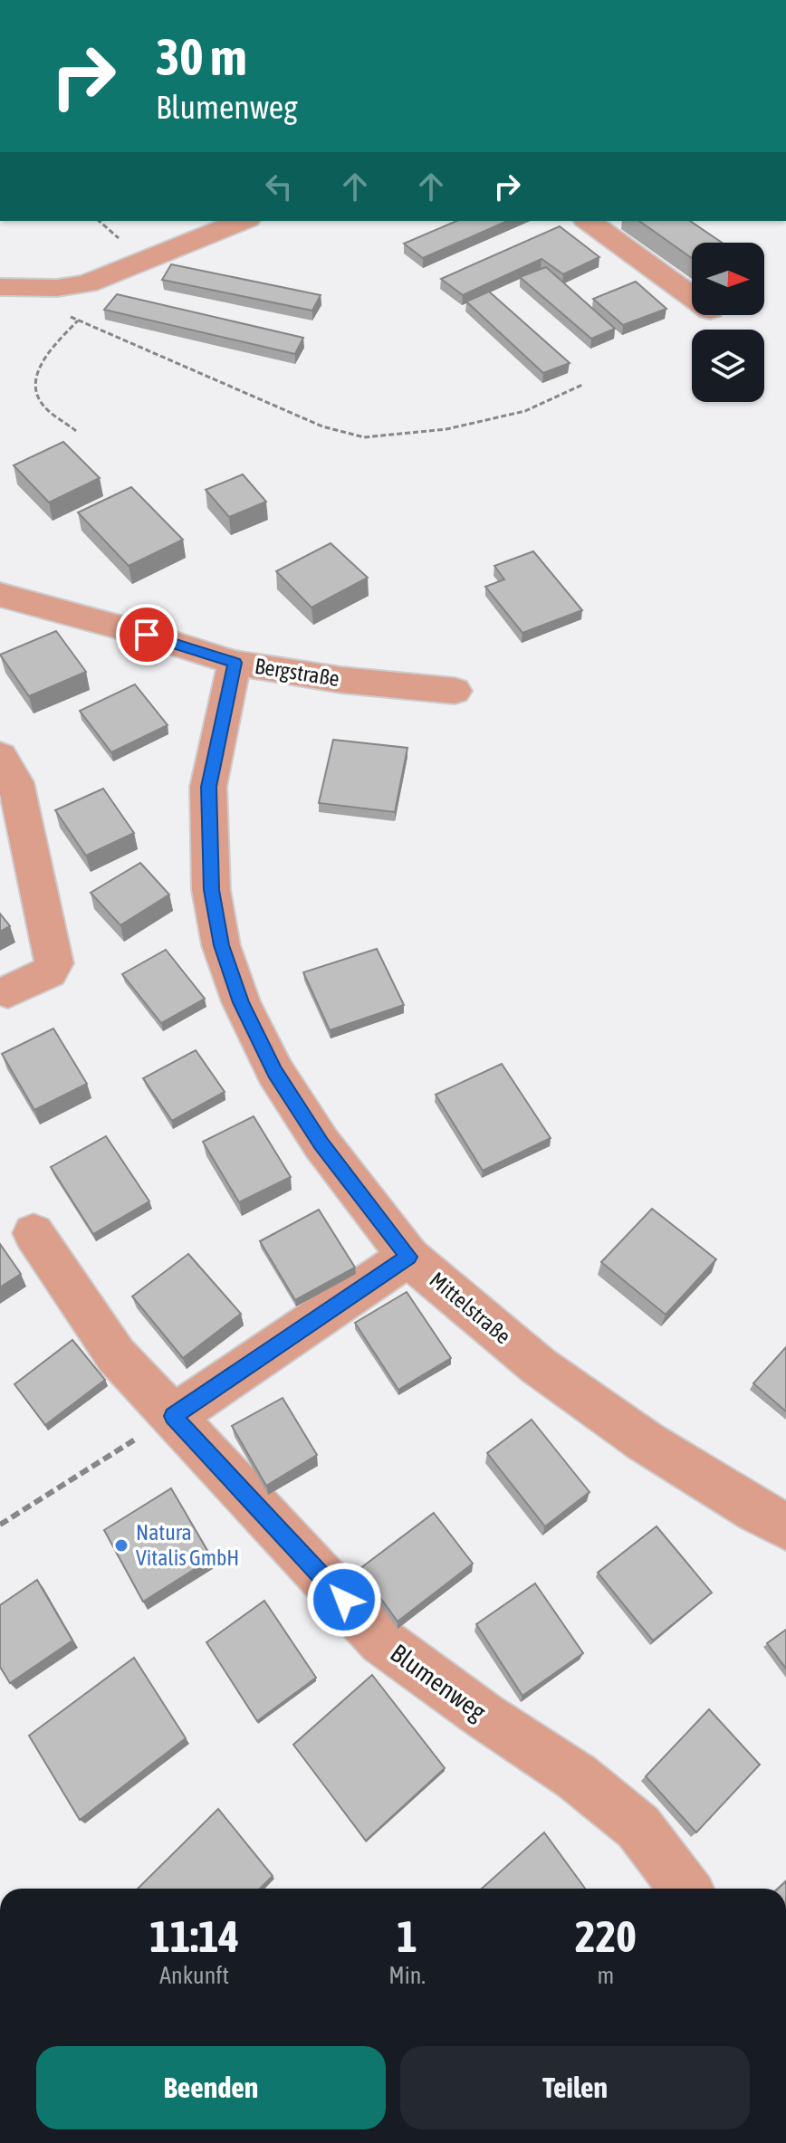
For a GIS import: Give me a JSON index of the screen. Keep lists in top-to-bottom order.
{
  "streets": {
    "street": ["Bergstraße", "Mittelstraße", "Blumenweg"]
  },
  "crossings": [
    ["Bergstraße", "Mittelstraße"]
  ],
  "places": ["Natura Vitalis GmbH"],
  "north": "right",
  "page": {
    "turn": ["30 m", "Blumenweg"],
    "eta": [
      "11:14",
      "Ankunft",
      "1",
      "Min.",
      "220",
      "m"
    ],
    "buttons": ["Beenden", "Teilen"]
  }
}
